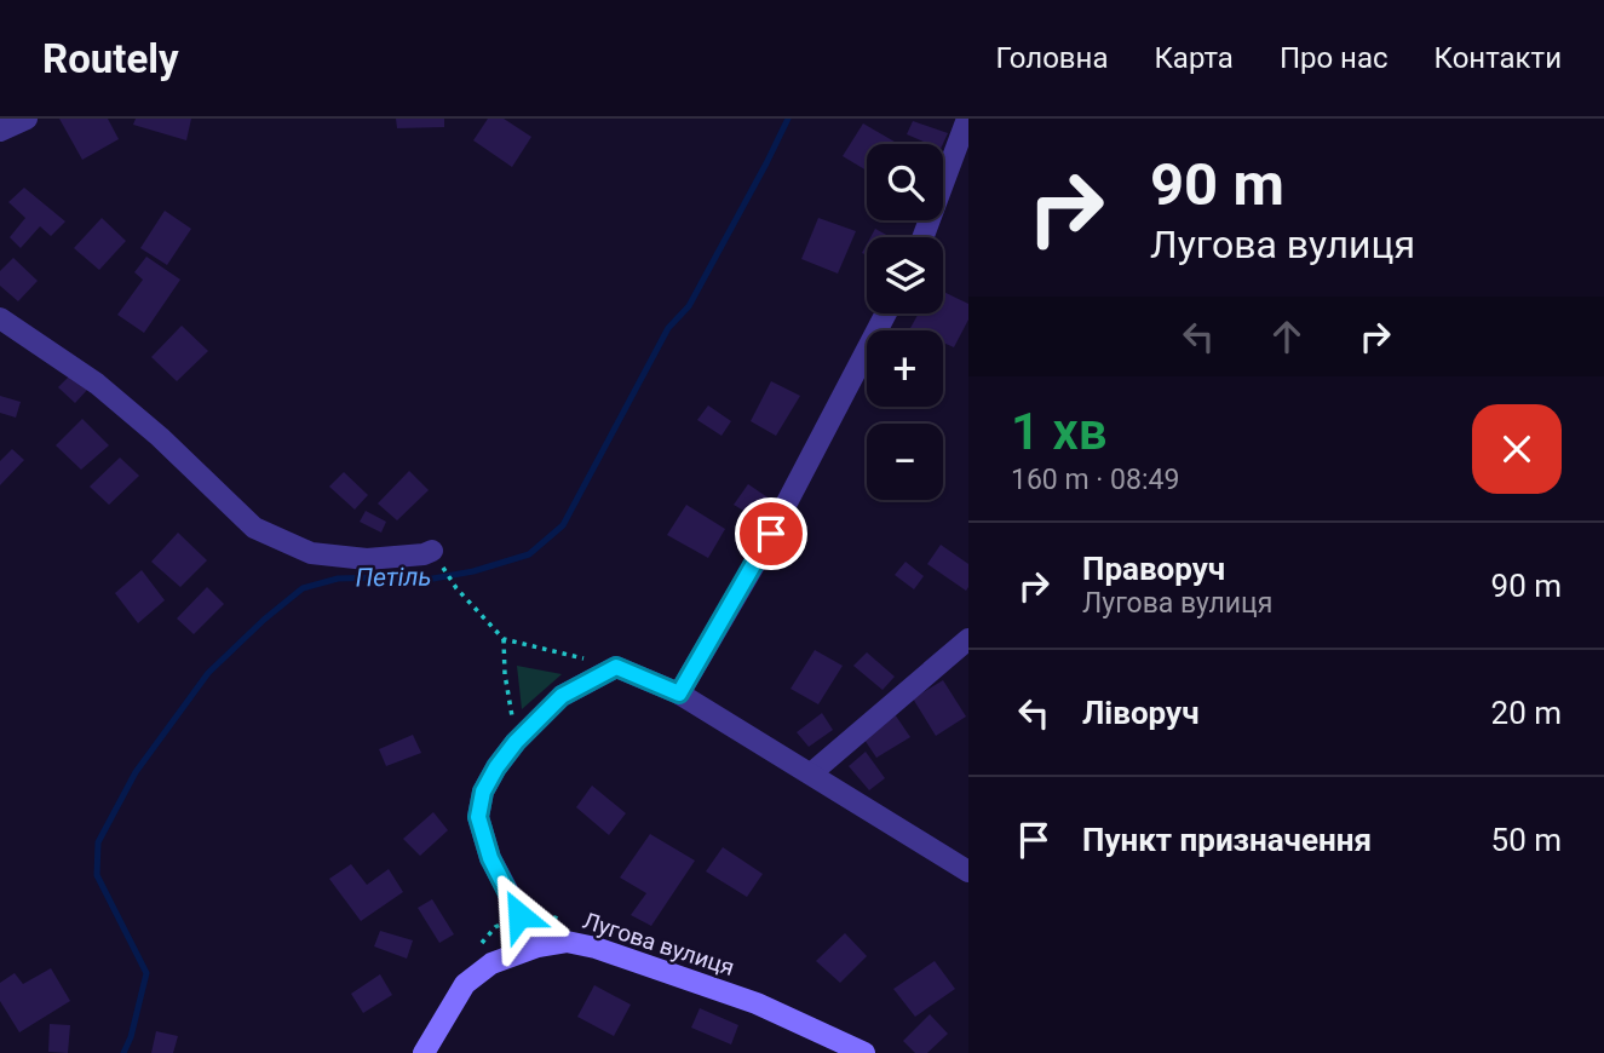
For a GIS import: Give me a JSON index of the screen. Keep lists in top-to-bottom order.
{
  "streets": {
    "street": ["Лугова вулиця"]
  },
  "water": ["Петіль"],
  "page": {
    "header": "Routely",
    "nav": [
      "Головна",
      "Карта",
      "Про нас",
      "Контакти"
    ],
    "turn": ["90 m", "Лугова вулиця"],
    "map_buttons": ["+", "−"],
    "heading": ["1 хв", "160 m · 08:49"],
    "list": [
      {
        "name": "Праворуч",
        "note": "Лугова вулиця",
        "value": "90 m"
      },
      {
        "name": "Ліворуч",
        "value": "20 m"
      },
      {
        "name": "Пункт призначення",
        "value": "50 m"
      }
    ]
  }
}
